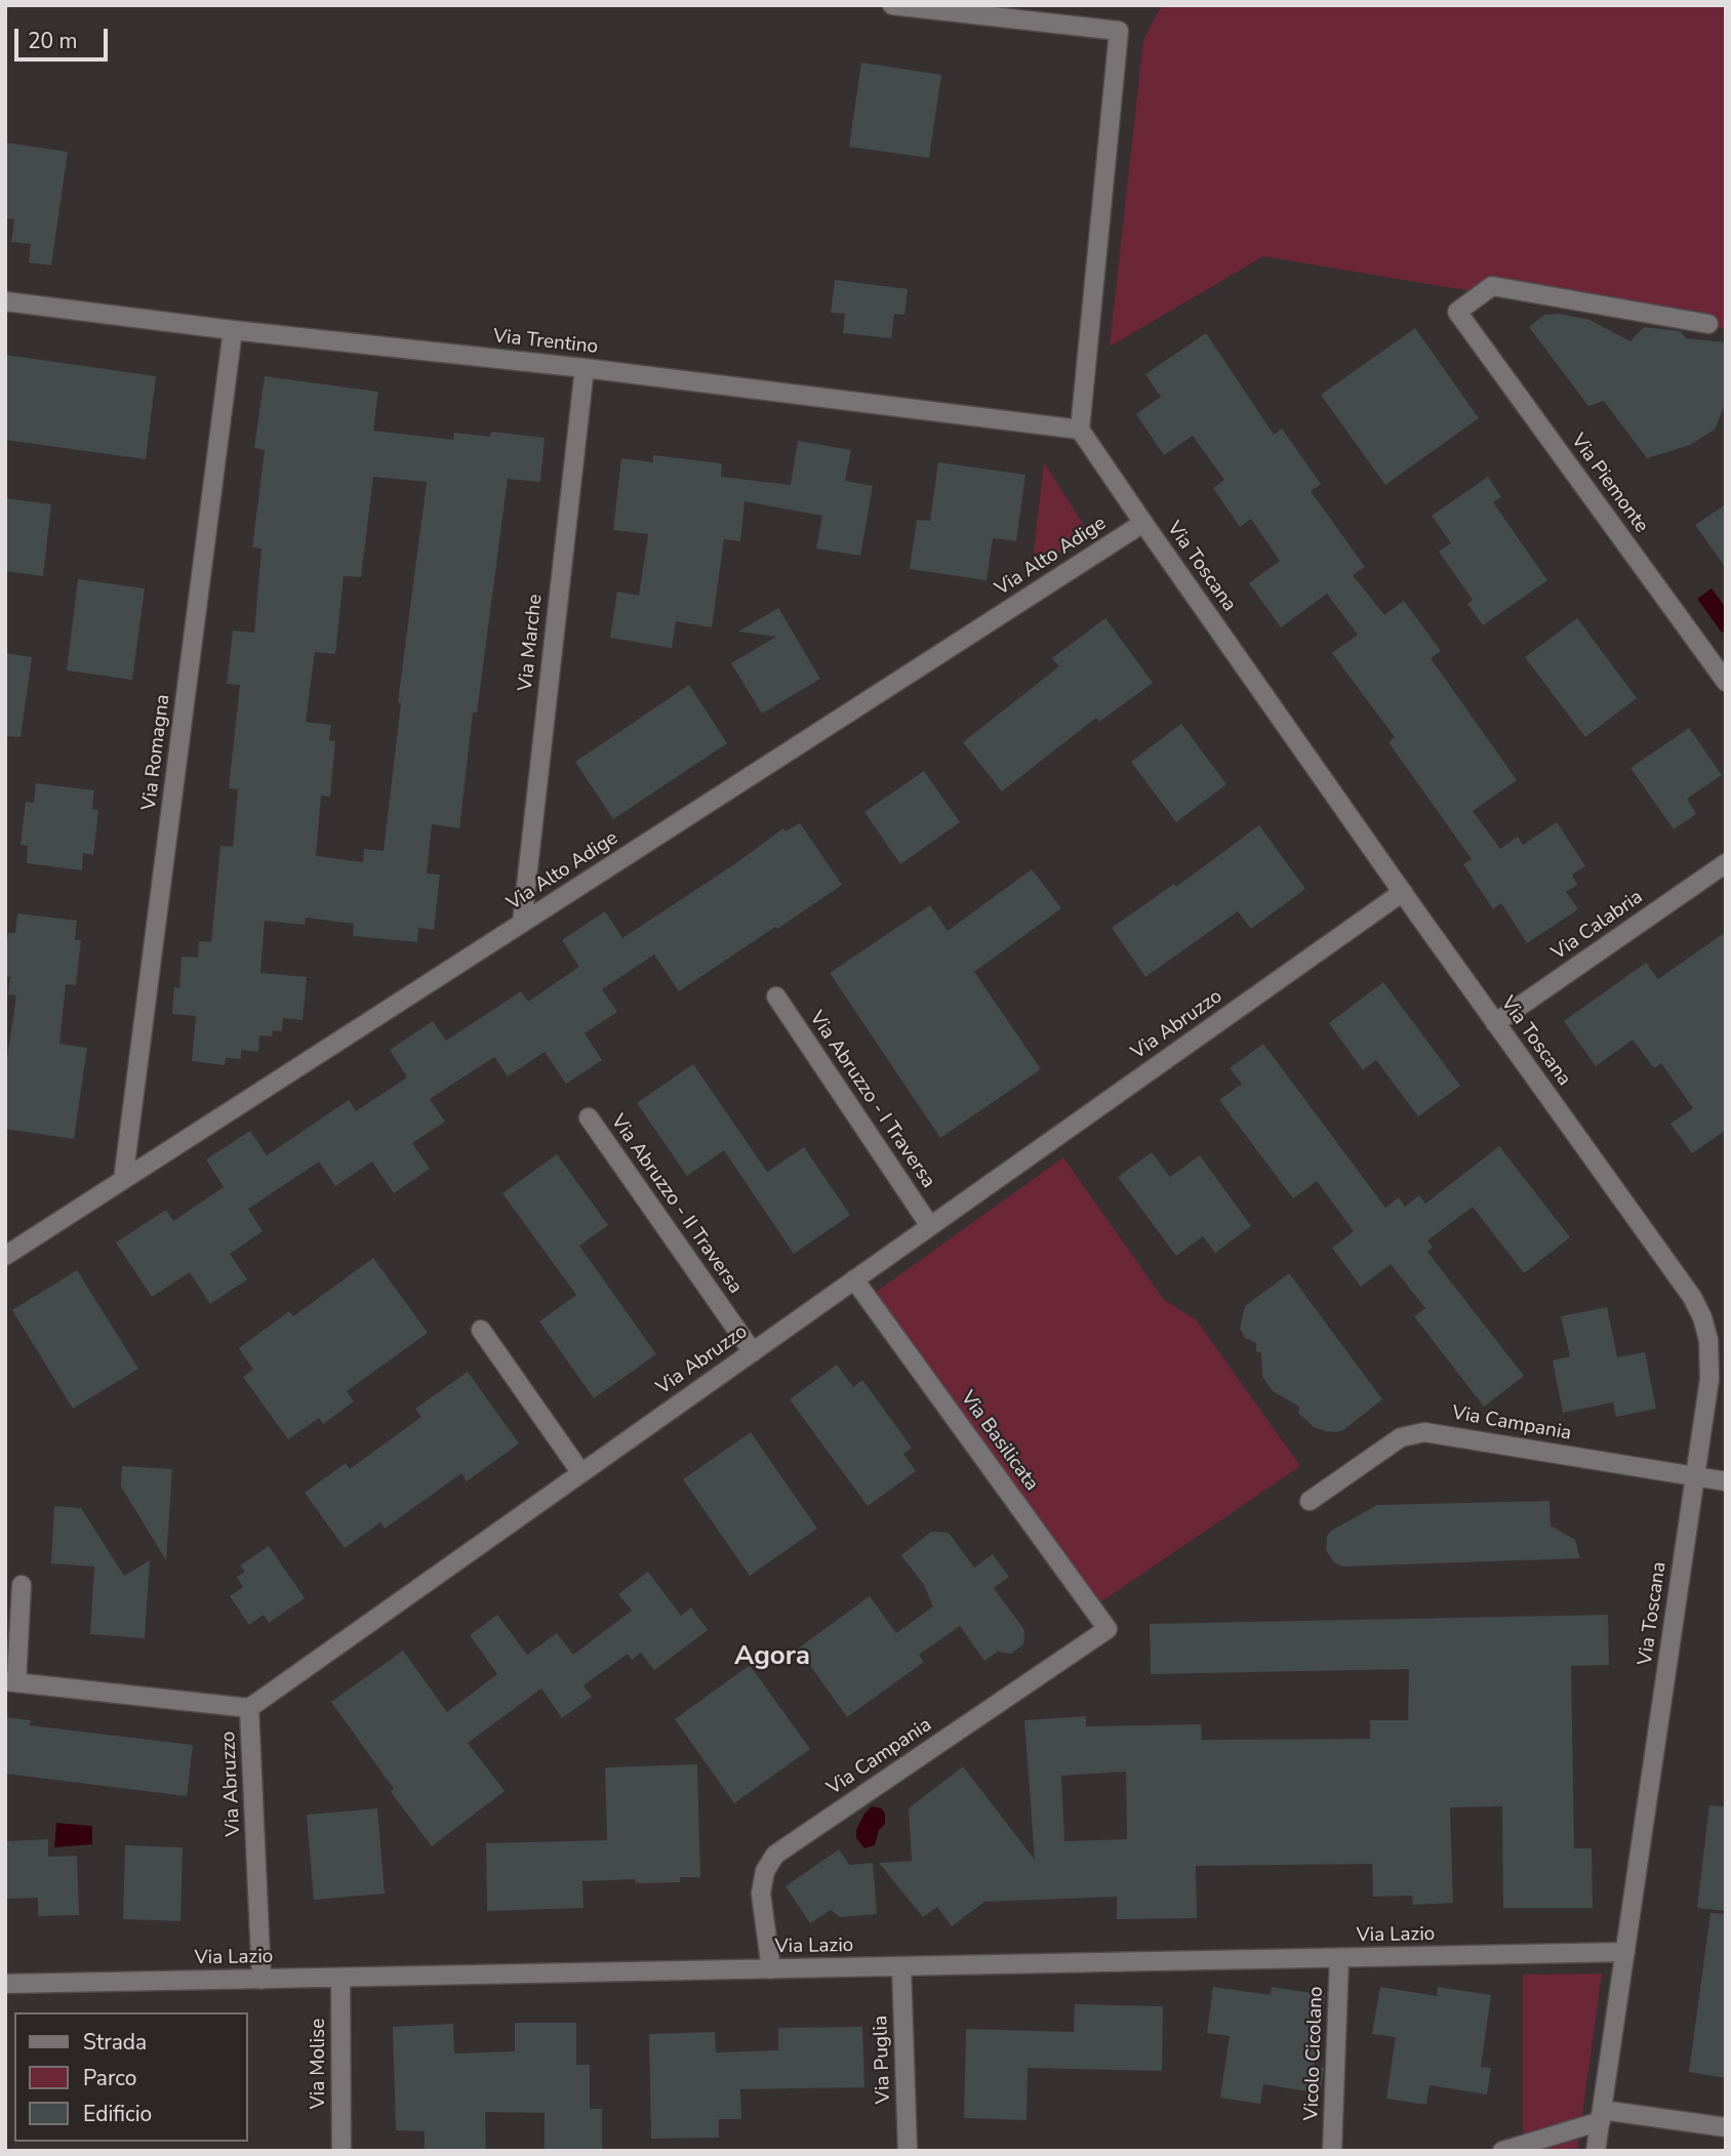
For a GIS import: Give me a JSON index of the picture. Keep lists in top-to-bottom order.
{
  "streets": {
    "street": [
      "Via Trentino",
      "Via Piemonte",
      "Via Alto Adige",
      "Via Toscana",
      "Via Marche",
      "Via Romagna",
      "Via Calabria",
      "Via Abruzzo",
      "Via Abruzzo - I Traversa",
      "Via Abruzzo - II Traversa",
      "Via Campania",
      "Via Basilicata",
      "Via Lazio",
      "Vicolo Cicolano",
      "Via Puglia",
      "Via Molise"
    ]
  },
  "crossings": [
    ["Via Trentino", "Via Toscana"],
    ["Via Trentino", "Via Marche"],
    ["Via Trentino", "Via Romagna"],
    ["Via Alto Adige", "Via Toscana"],
    ["Via Alto Adige", "Via Marche"],
    ["Via Alto Adige", "Via Romagna"],
    ["Via Toscana", "Via Calabria"],
    ["Via Toscana", "Via Abruzzo"],
    ["Via Toscana", "Via Campania"],
    ["Via Toscana", "Via Lazio"],
    ["Via Abruzzo", "Via Abruzzo - I Traversa"],
    ["Via Abruzzo", "Via Abruzzo - II Traversa"],
    ["Via Abruzzo", "Via Basilicata"],
    ["Via Abruzzo", "Via Lazio"],
    ["Via Campania", "Via Basilicata"],
    ["Via Campania", "Via Lazio"],
    ["Via Lazio", "Vicolo Cicolano"],
    ["Via Lazio", "Via Puglia"],
    ["Via Lazio", "Via Molise"]
  ],
  "districts": ["Agora"],
  "legend": ["Strada", "Parco", "Edificio"],
  "scale_bar": "20 m"
}
